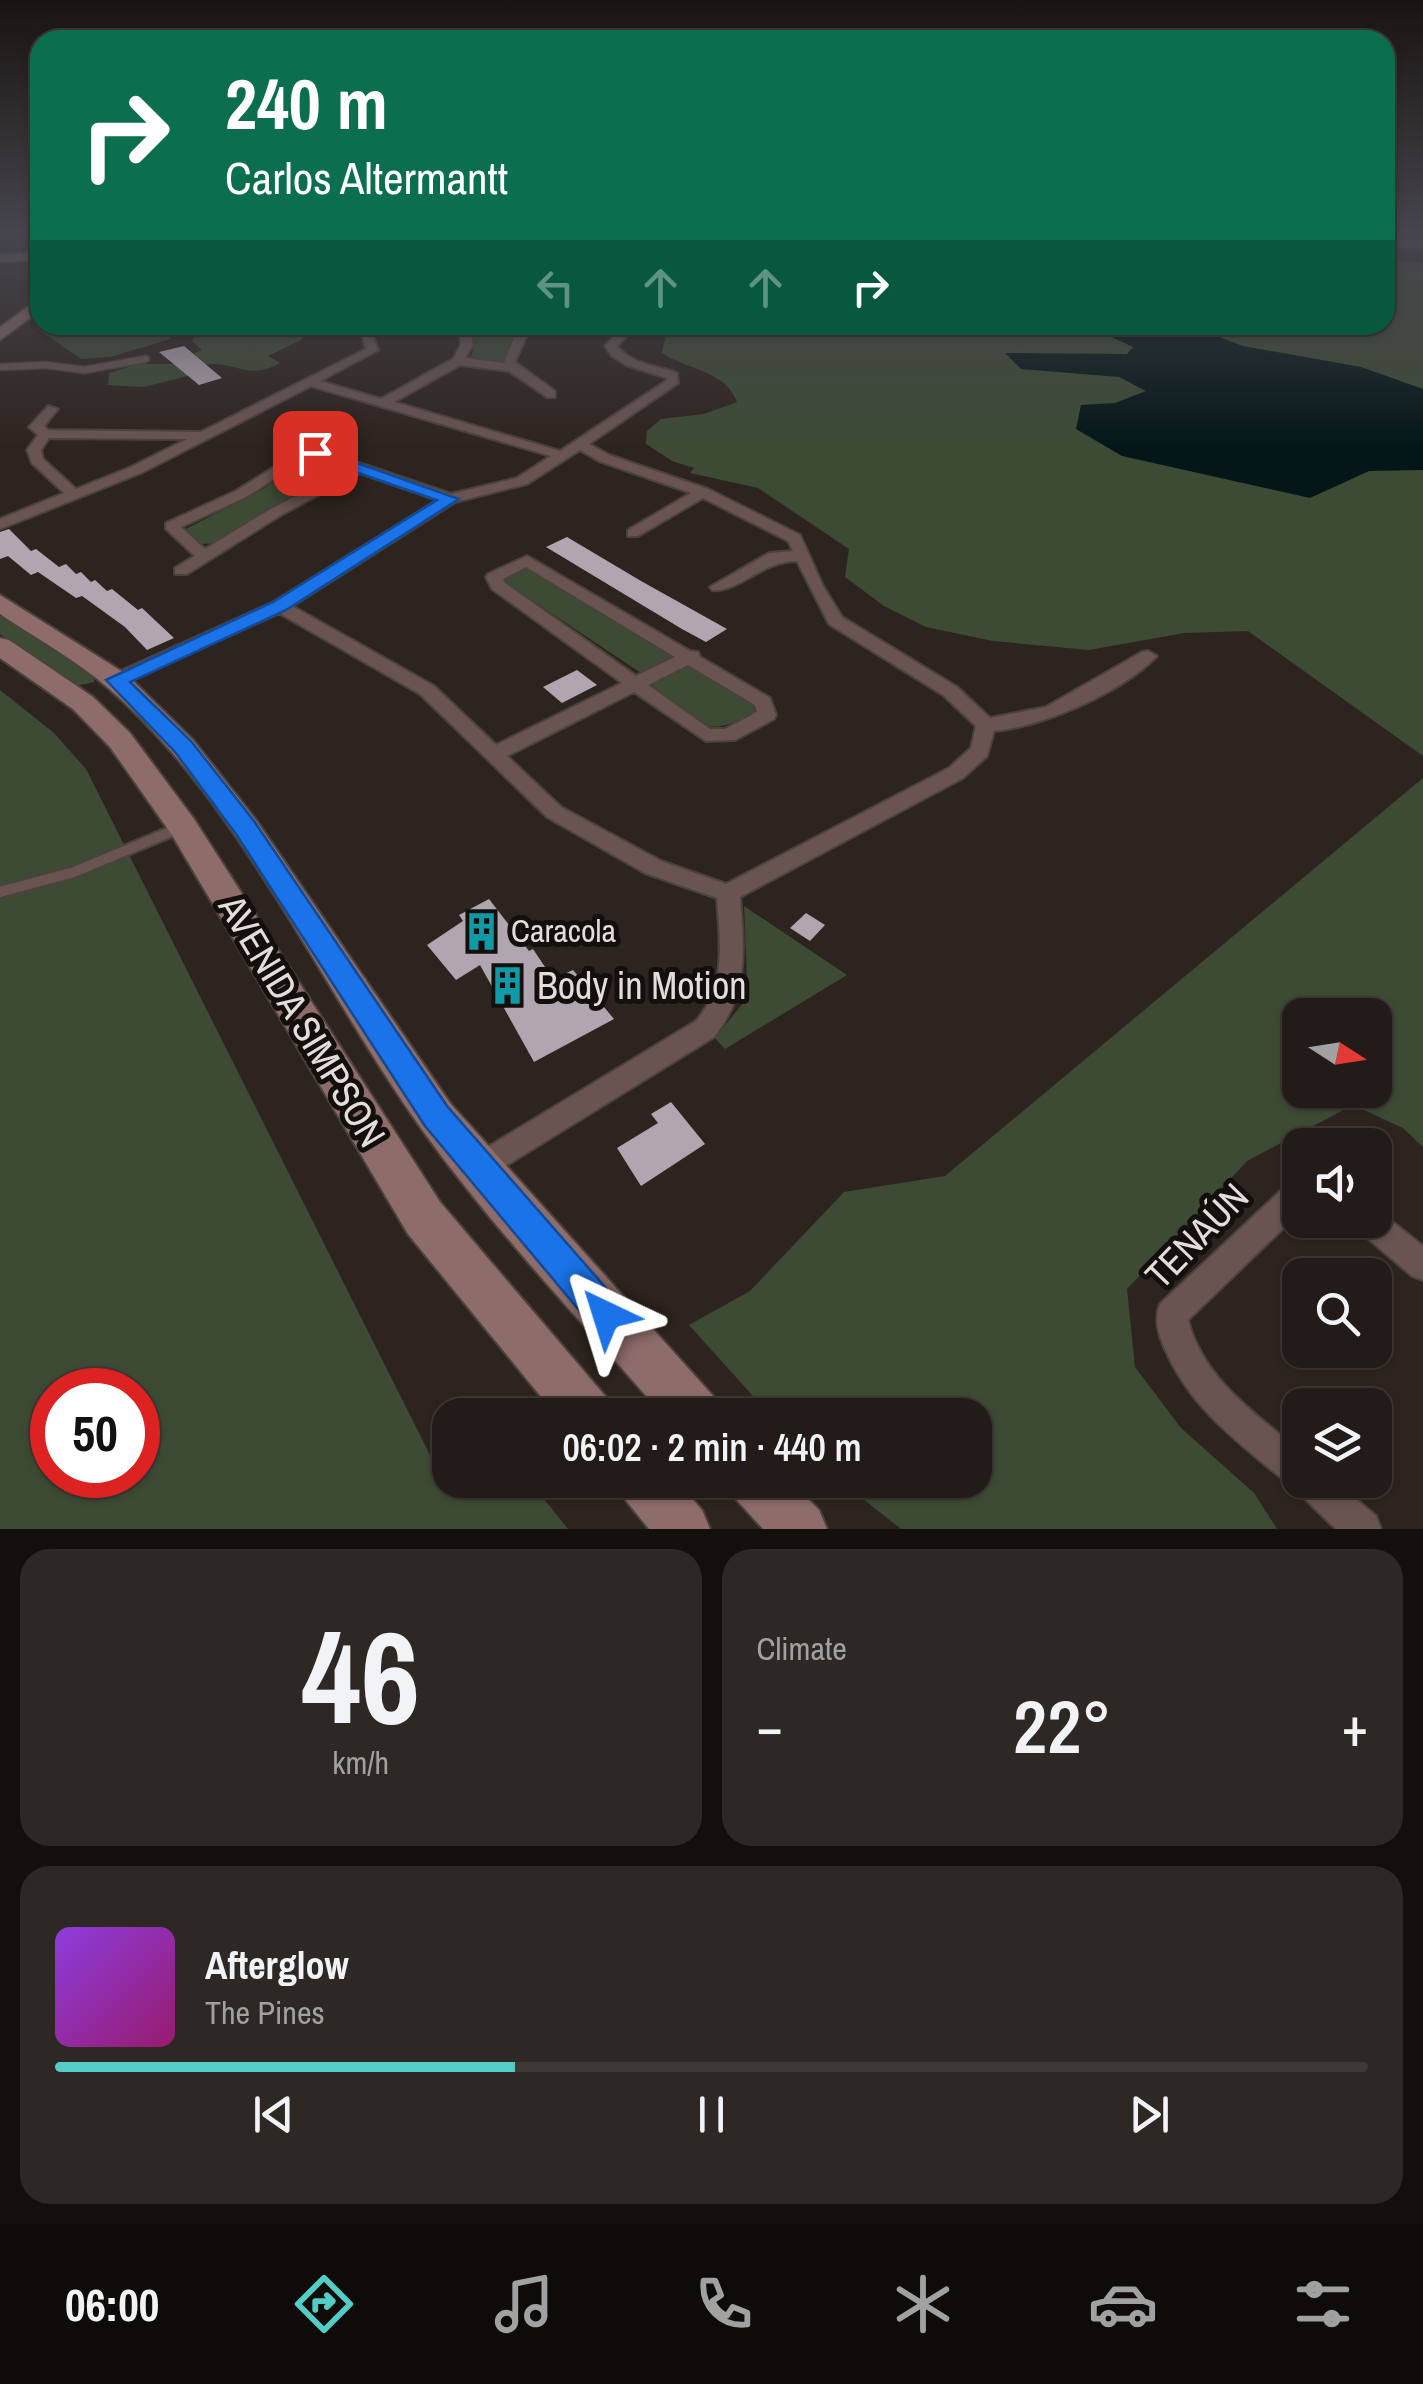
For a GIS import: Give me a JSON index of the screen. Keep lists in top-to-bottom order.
{
  "streets": {
    "main road": ["AVENIDA SIMPSON"],
    "street": ["TENAÚN"]
  },
  "places": {
    "building": ["Caracola", "Body in Motion"]
  },
  "north": "right",
  "page": {
    "turn": ["240 m", "Carlos Altermantt"],
    "limit": "50",
    "trip": "06:02 · 2 min · 440 m",
    "tile": [
      ["46", "km/h"],
      "Climate"
    ],
    "heat": ["−", "22°", "+"],
    "song": ["Afterglow", "The Pines"],
    "tabs": "06:00"
  }
}
